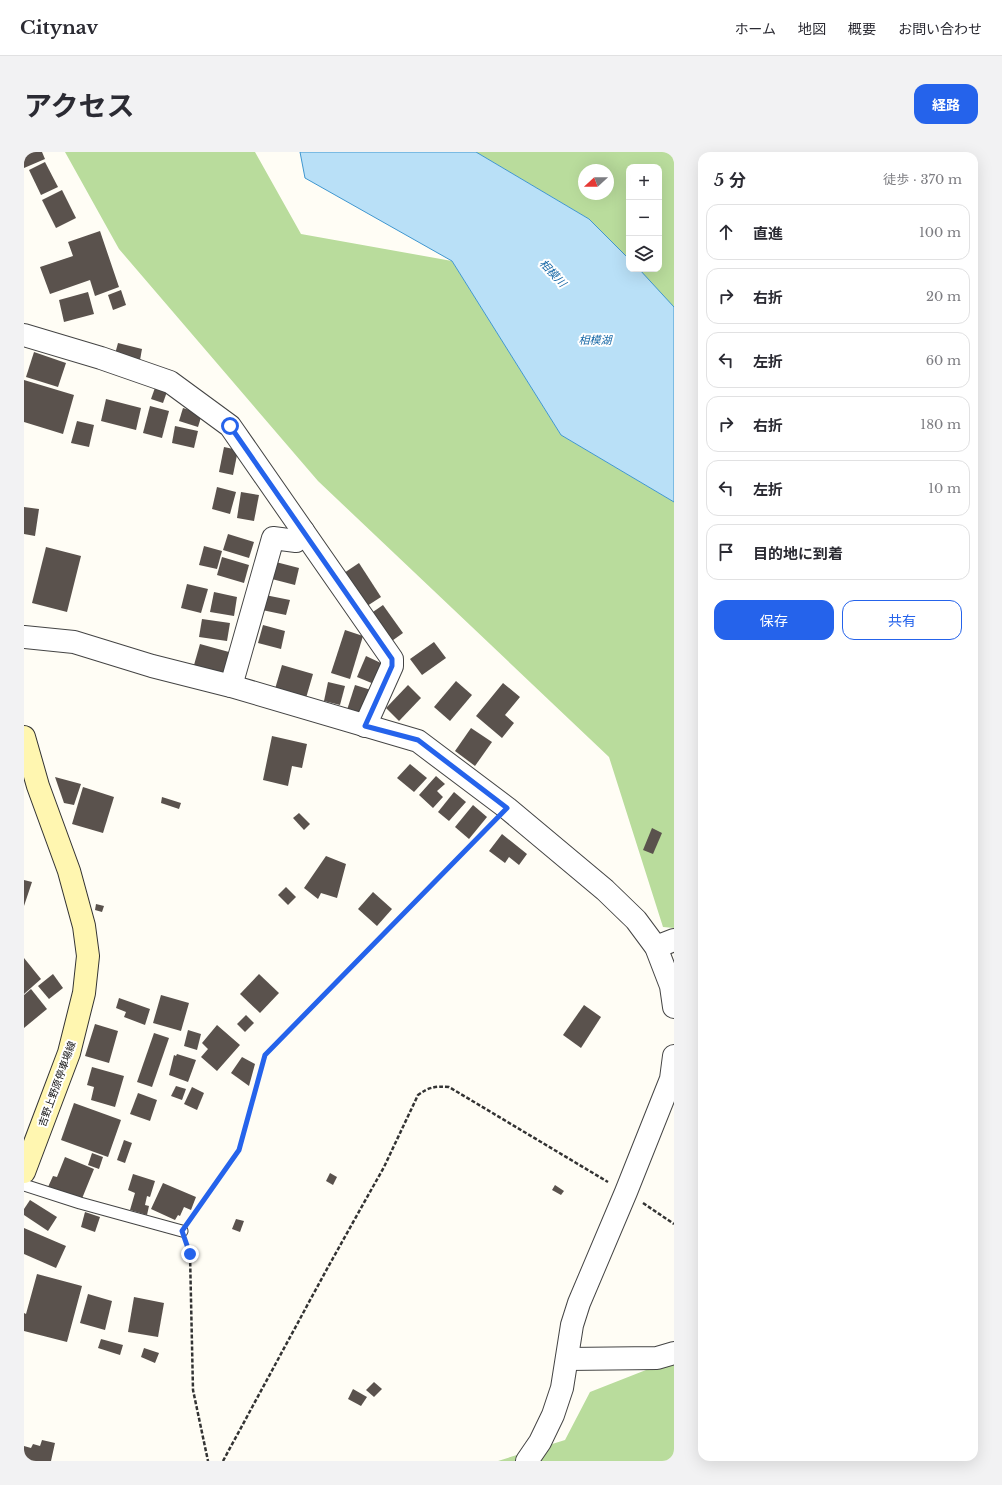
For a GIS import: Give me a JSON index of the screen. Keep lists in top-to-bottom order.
{
  "streets": {
    "main road": ["吉野上野原停車場線"]
  },
  "water": ["相模川", "相模湖"],
  "north": "left",
  "page": {
    "header": "Citynav",
    "nav": [
      "ホーム",
      "地図",
      "概要",
      "お問い合わせ"
    ],
    "title": "アクセス",
    "buttons": [
      "経路",
      ["保存", "共有"]
    ],
    "heading": ["5 分", "徒歩 · 370 m"],
    "map_buttons": ["+", "−"],
    "list": [
      ["直進", "100 m"],
      ["右折", "20 m"],
      ["左折", "60 m"],
      ["右折", "180 m"],
      ["左折", "10 m"],
      "目的地に到着"
    ]
  }
}
